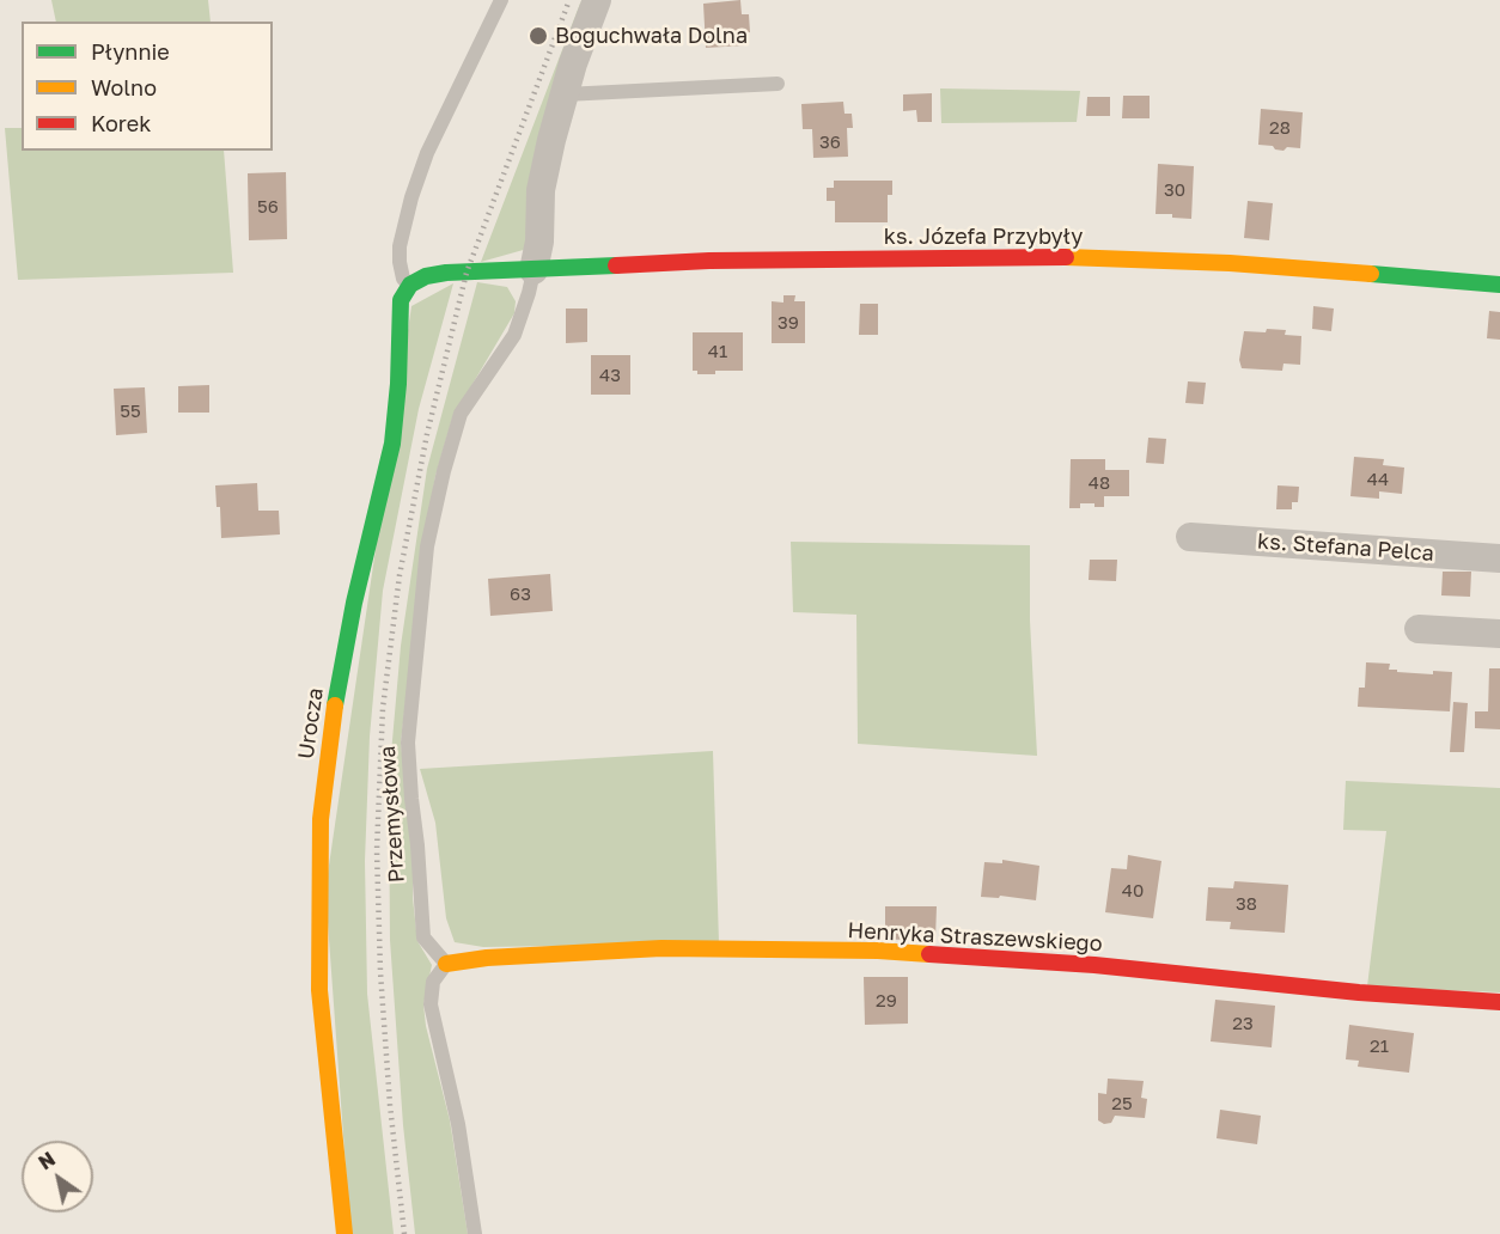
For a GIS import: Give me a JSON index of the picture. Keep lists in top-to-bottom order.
{
  "streets": {
    "street": [
      "ks. Józefa Przybyły",
      "ks. Stefana Pelca",
      "Urocza",
      "Henryka Straszewskiego"
    ],
    "lane": ["Przemysłowa"]
  },
  "crossings": [
    ["ks. Józefa Przybyły", "Urocza"],
    ["ks. Józefa Przybyły", "Przemysłowa"],
    ["Przemysłowa", "Henryka Straszewskiego"]
  ],
  "places": ["Boguchwała Dolna"],
  "house_numbers": [
    "28",
    "36",
    "30",
    "56",
    "39",
    "41",
    "43",
    "55",
    "44",
    "48",
    "63",
    "40",
    "38",
    "29",
    "23",
    "21",
    "25"
  ],
  "legend": ["Płynnie", "Wolno", "Korek"],
  "north": "top left"
}
